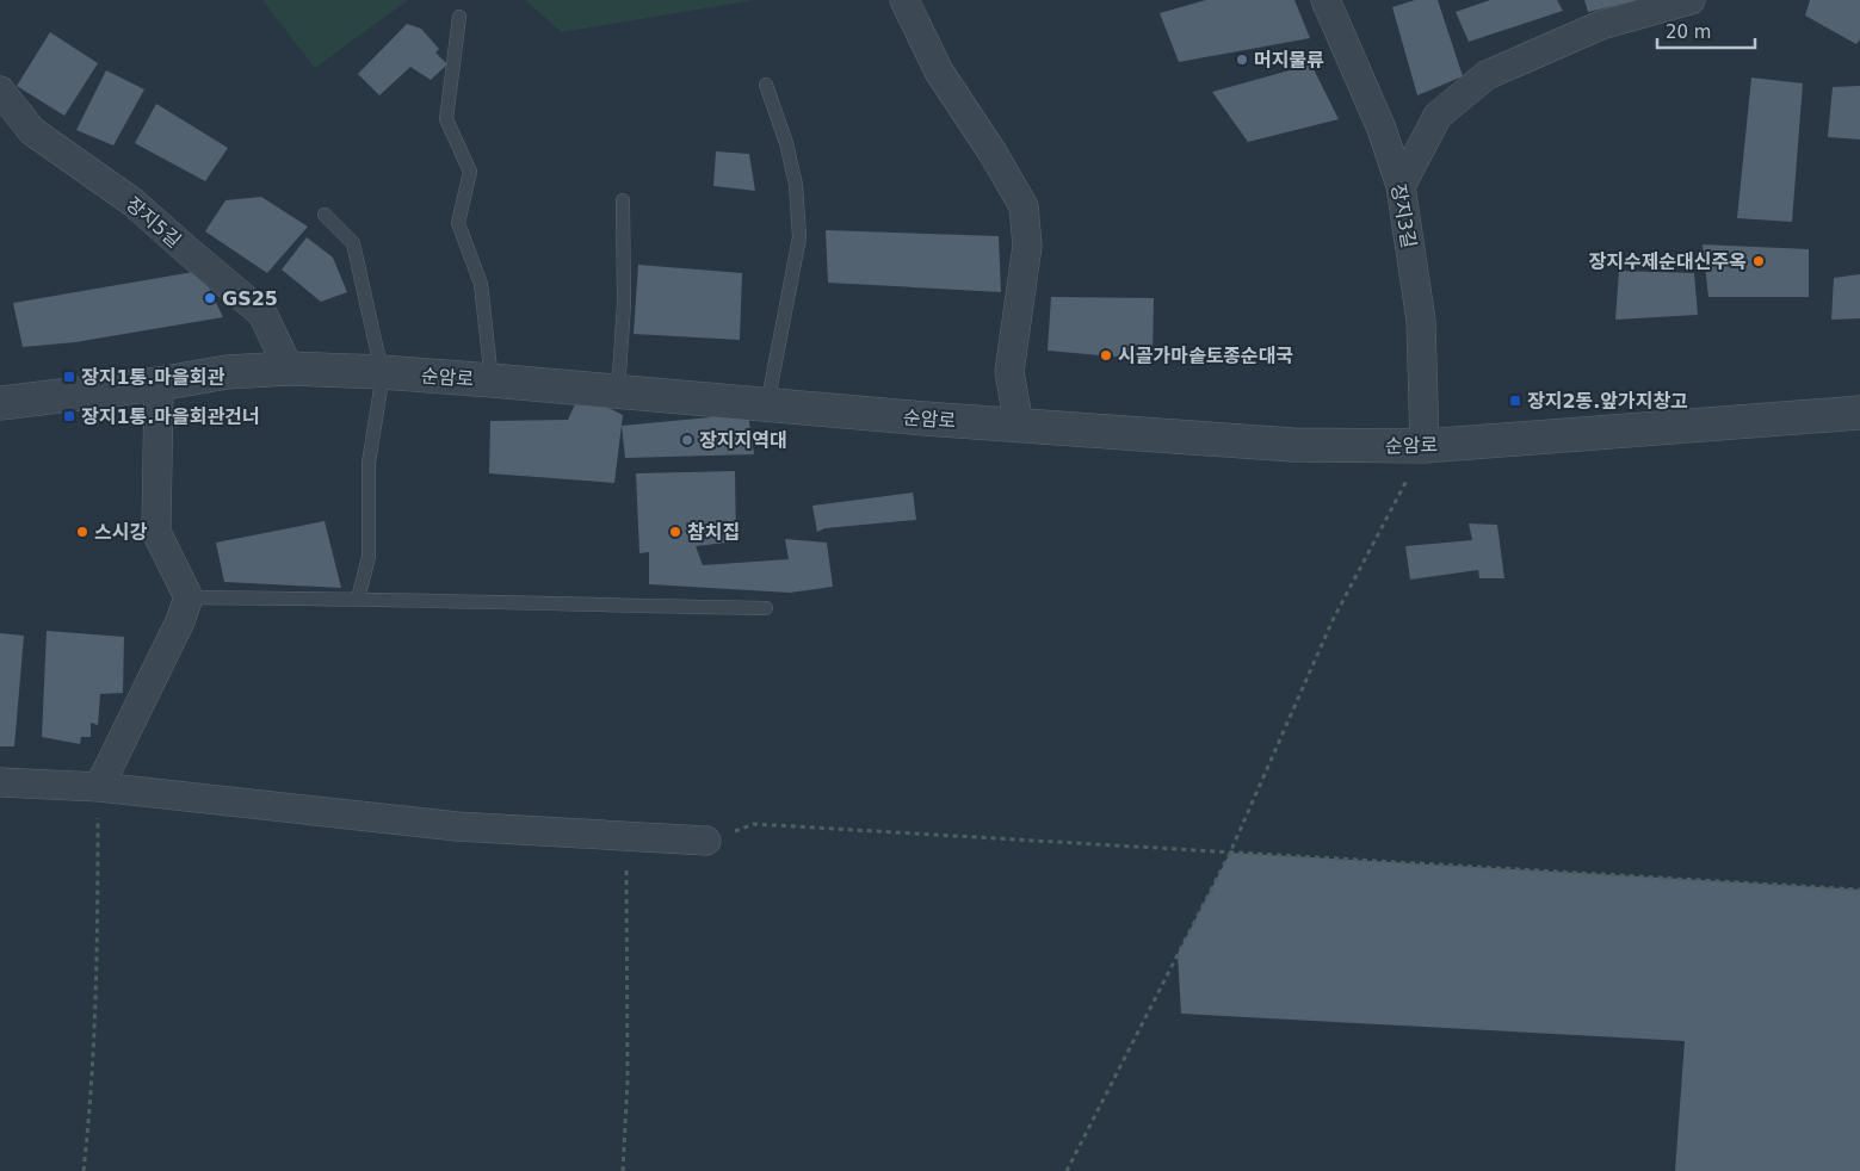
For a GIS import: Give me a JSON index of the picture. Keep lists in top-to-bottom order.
{
  "streets": {
    "street": ["장지3길", "장지5길", "순암로"]
  },
  "crossings": [
    ["장지3길", "순암로"],
    ["장지5길", "순암로"]
  ],
  "places": {
    "other": [
      "머지물류",
      "장지수제순대신주옥",
      "GS25",
      "시골가마솥토종순대국",
      "장지지역대",
      "스시강",
      "참치집"
    ],
    "transit": ["장지1통.마을회관", "장지2동.앞가지창고", "장지1통.마을회관건너"]
  },
  "scale_bar": "20 m"
}
